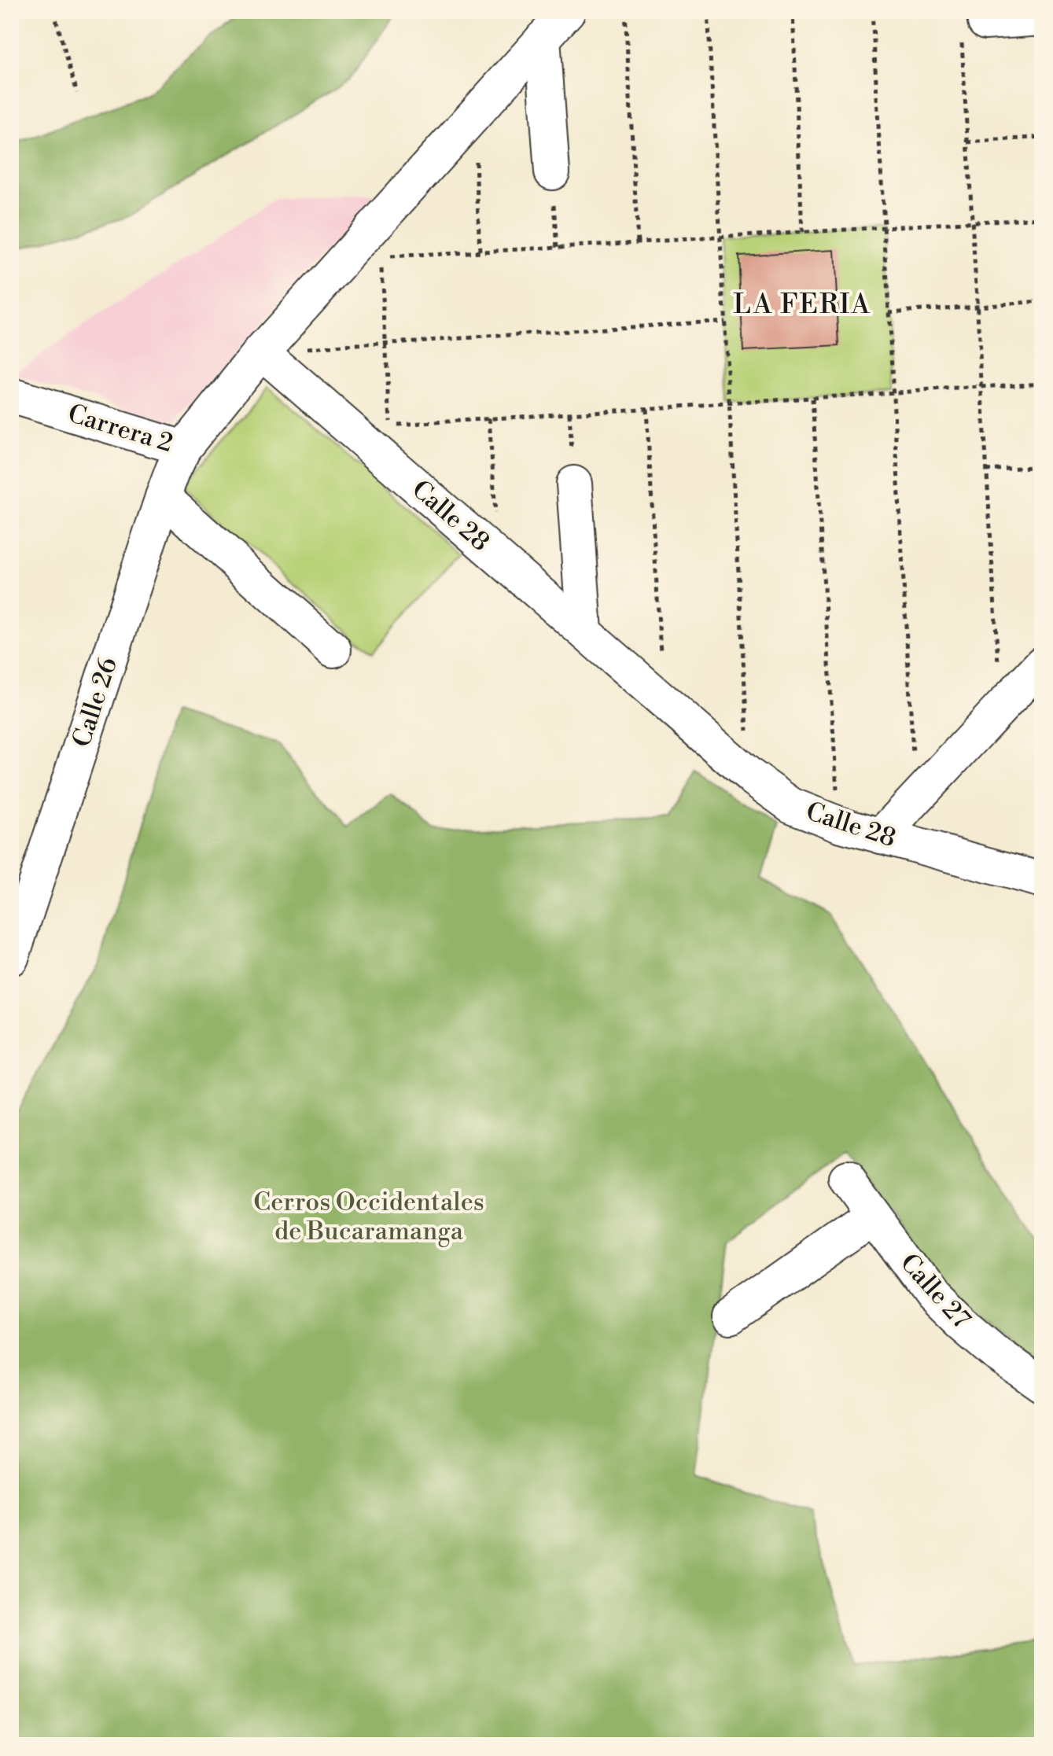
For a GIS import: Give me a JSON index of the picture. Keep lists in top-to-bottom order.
{
  "streets": {
    "street": [
      "Carrera 2",
      "Calle 28",
      "Calle 26",
      "Calle 27"
    ]
  },
  "crossings": [
    ["Carrera 2", "Calle 28"],
    ["Carrera 2", "Calle 26"]
  ],
  "districts": ["LA FERIA"],
  "parks": ["Cerros Occidentales de Bucaramanga"]
}
